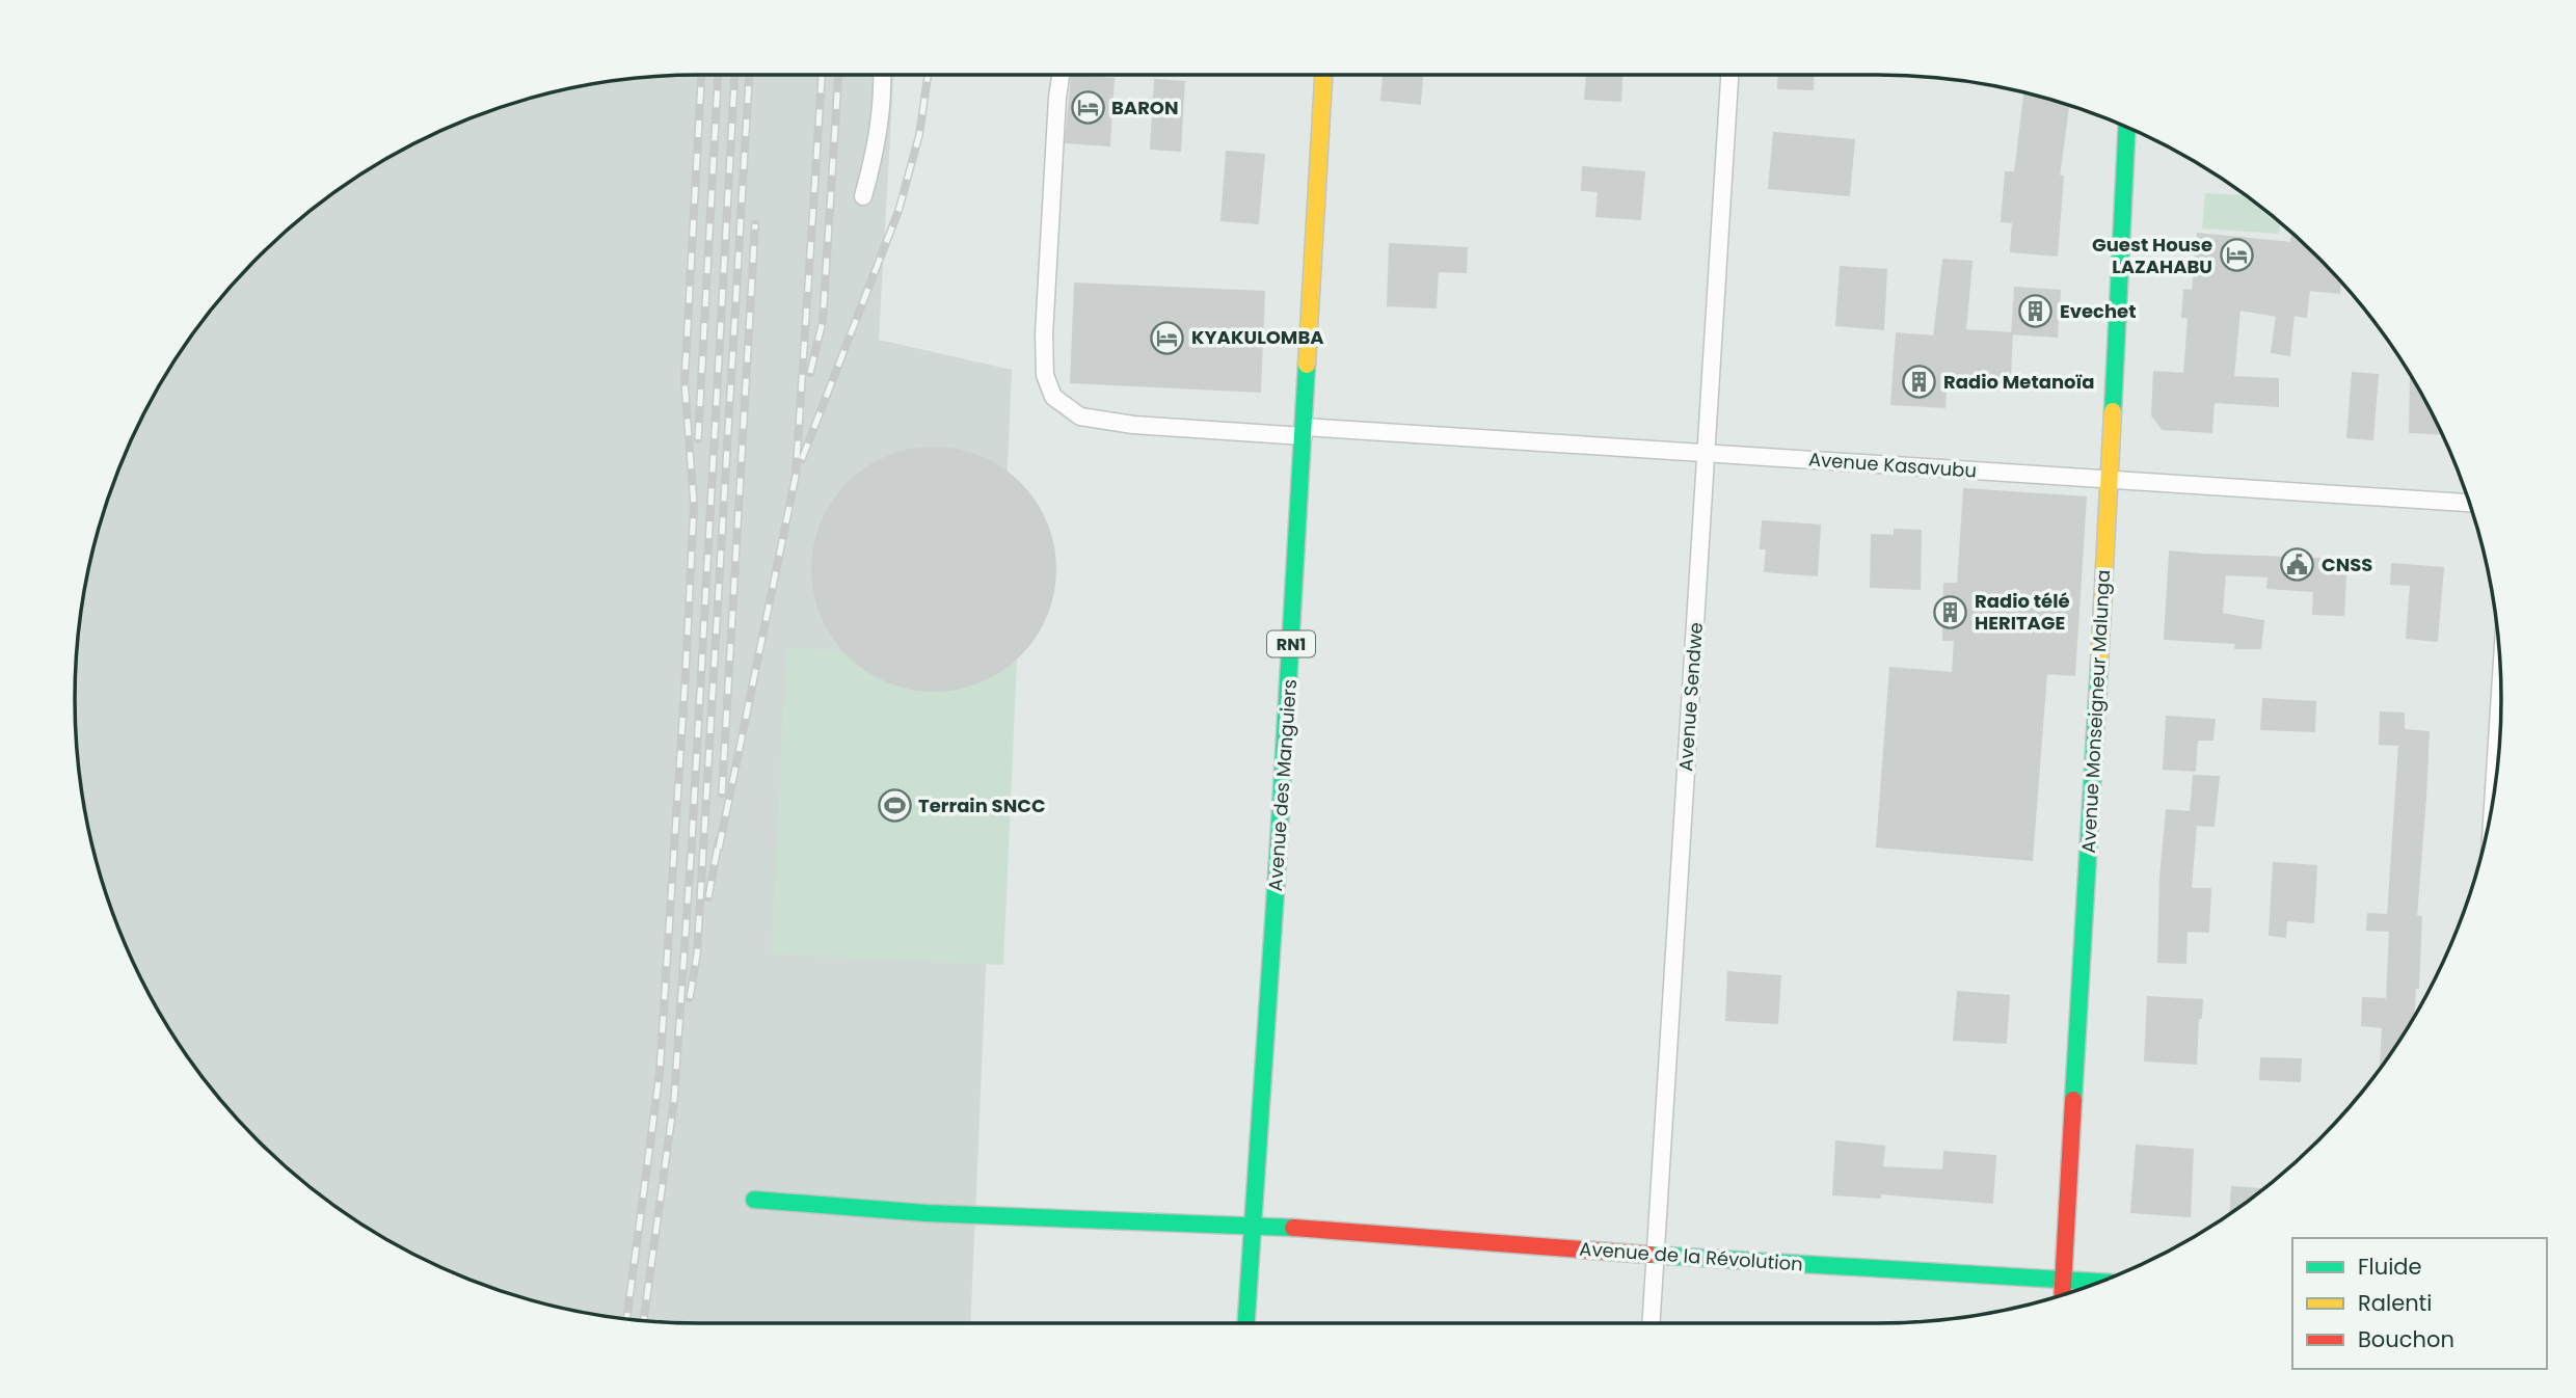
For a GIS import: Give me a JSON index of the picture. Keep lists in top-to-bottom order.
{
  "streets": {
    "main road": [
      "RN1",
      "Avenue Monseigneur Malunga",
      "Avenue des Manguiers",
      "Avenue de la Révolution"
    ],
    "street": ["Avenue Kasavubu", "Avenue Sendwe"]
  },
  "crossings": [
    ["Avenue Kasavubu", "Avenue Sendwe"],
    ["Avenue Kasavubu", "Avenue Monseigneur Malunga"],
    ["Avenue Kasavubu", "Avenue des Manguiers"],
    ["Avenue Sendwe", "Avenue de la Révolution"],
    ["Avenue Monseigneur Malunga", "Avenue de la Révolution"],
    ["Avenue des Manguiers", "Avenue de la Révolution"]
  ],
  "places": {
    "hotel": ["BARON", "Guest House LAZAHABU", "KYAKULOMBA"],
    "building": ["Evechet", "Radio Metanoïa", "Radio télé HERITAGE"],
    "public building": ["CNSS"],
    "sports": ["Terrain SNCC"]
  },
  "legend": ["Fluide", "Ralenti", "Bouchon"]
}
